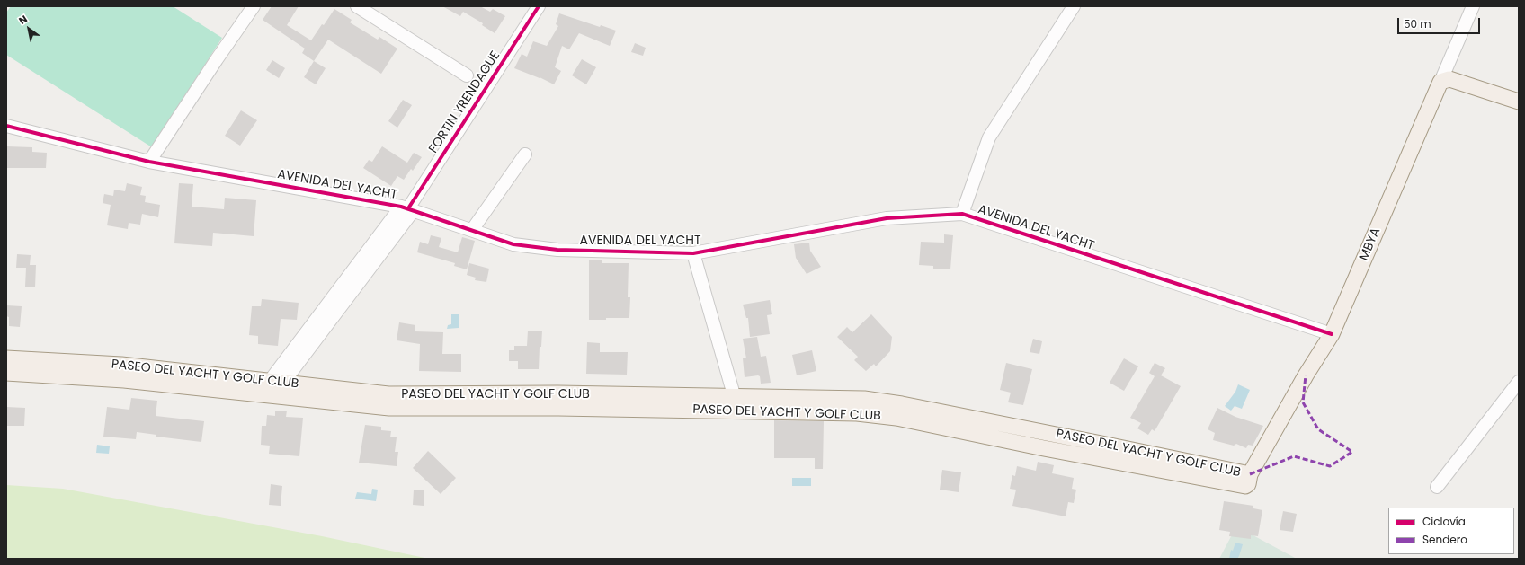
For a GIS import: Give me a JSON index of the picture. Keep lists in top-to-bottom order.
{
  "streets": {
    "main road": ["MBYA", "PASEO DEL YACHT Y GOLF CLUB"],
    "street": ["FORTIN YRENDAGUE", "AVENIDA DEL YACHT"]
  },
  "crossings": [
    ["FORTIN YRENDAGUE", "AVENIDA DEL YACHT"],
    ["FORTIN YRENDAGUE", "PASEO DEL YACHT Y GOLF CLUB"],
    ["AVENIDA DEL YACHT", "MBYA"],
    ["MBYA", "PASEO DEL YACHT Y GOLF CLUB"]
  ],
  "legend": ["Ciclovía", "Sendero"],
  "scale_bar": "50 m",
  "north": "top left"
}
